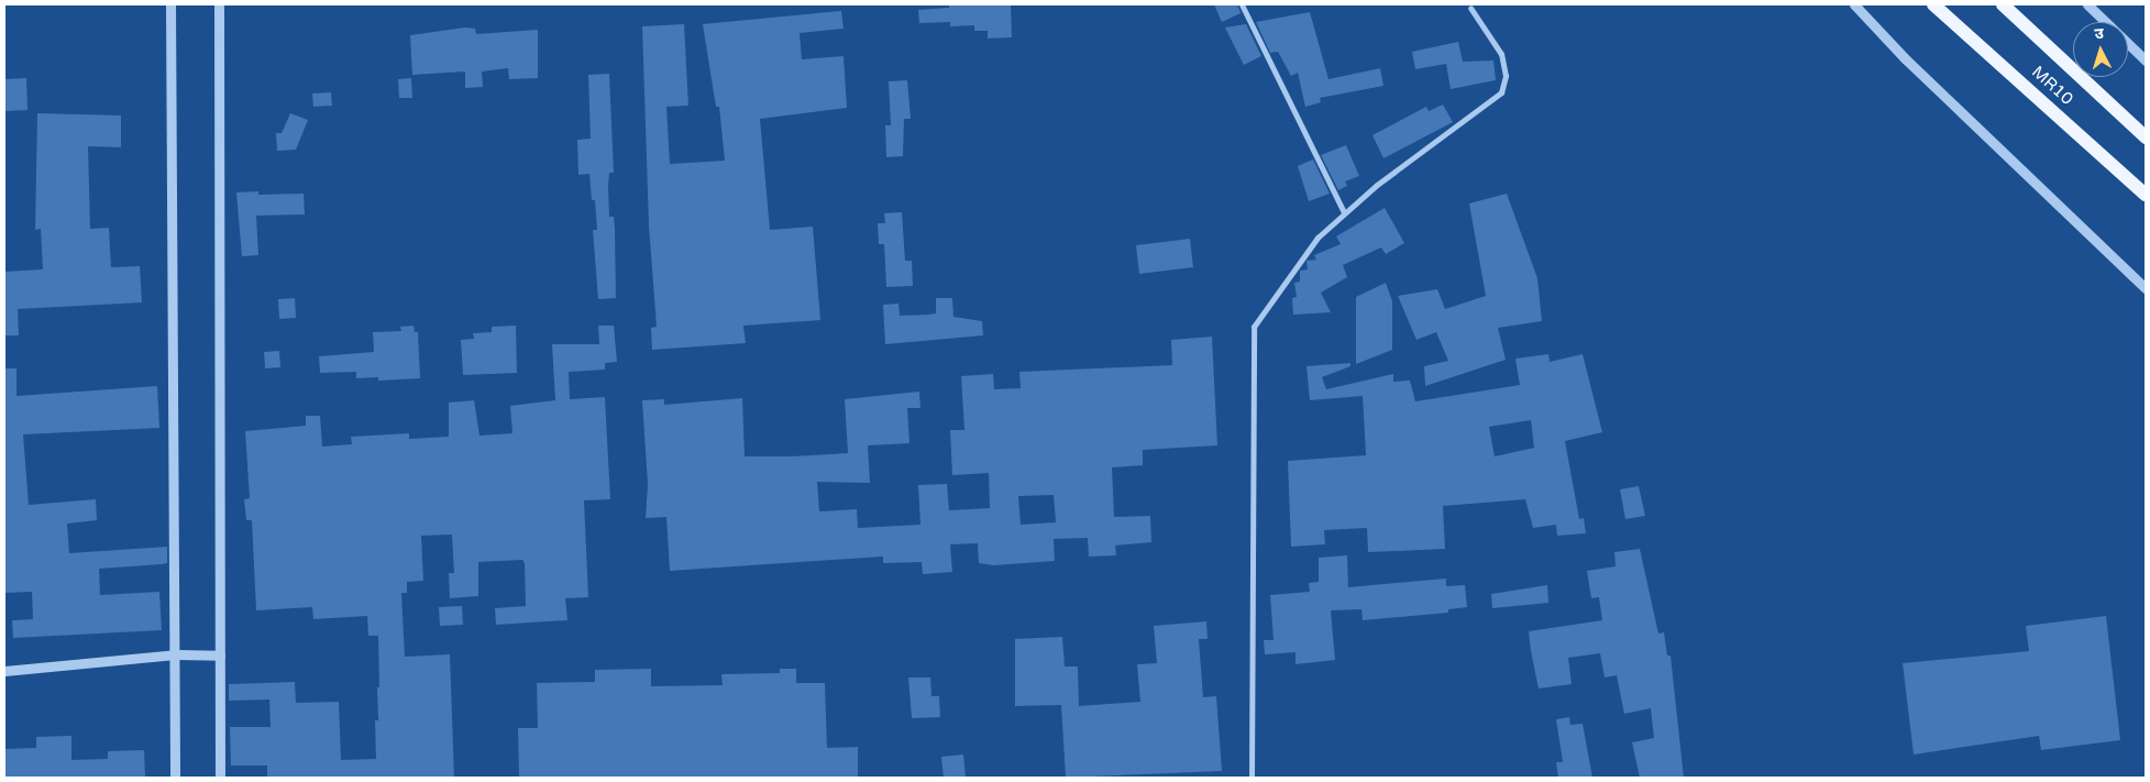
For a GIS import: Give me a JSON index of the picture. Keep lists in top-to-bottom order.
{
  "streets": {
    "main road": ["MR10"]
  },
  "north": "top"
}
